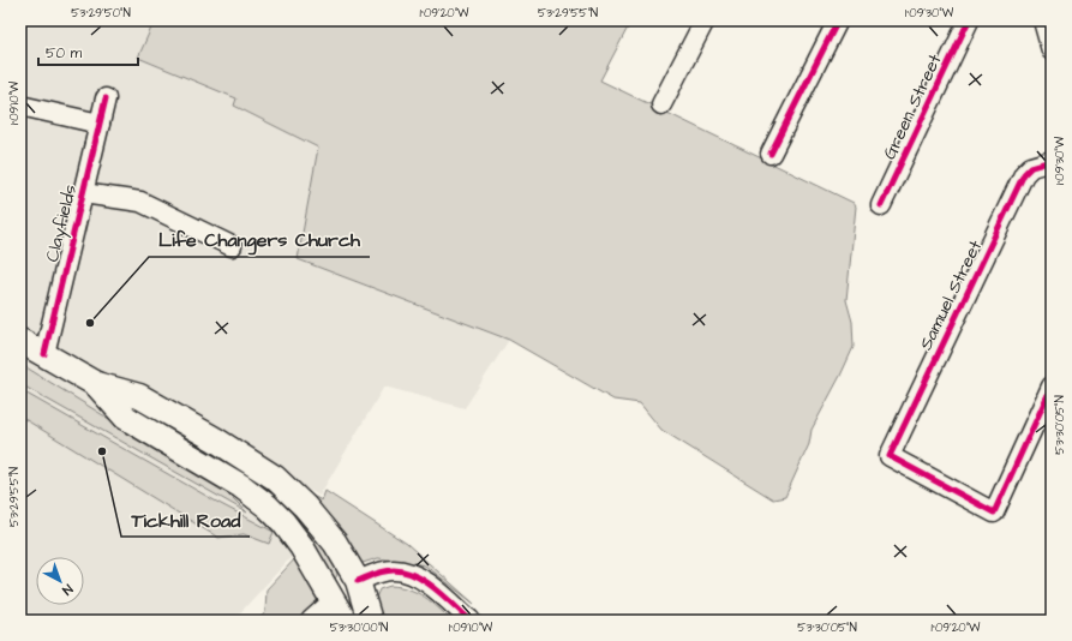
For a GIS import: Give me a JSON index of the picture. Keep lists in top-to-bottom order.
{
  "streets": {
    "street": ["Green Street", "Clayfields", "Samuel Street"]
  },
  "places": ["Life Changers Church", "Tickhill Road"],
  "scale_bar": "50 m",
  "north": "bottom right",
  "coordinates": [
    "53°29'50\"N",
    "1°09'20\"W",
    "53°29'55\"N",
    "1°09'30\"W",
    "1°09'10\"W",
    "53°30'05\"N",
    "53°30'00\"N"
  ]
}
